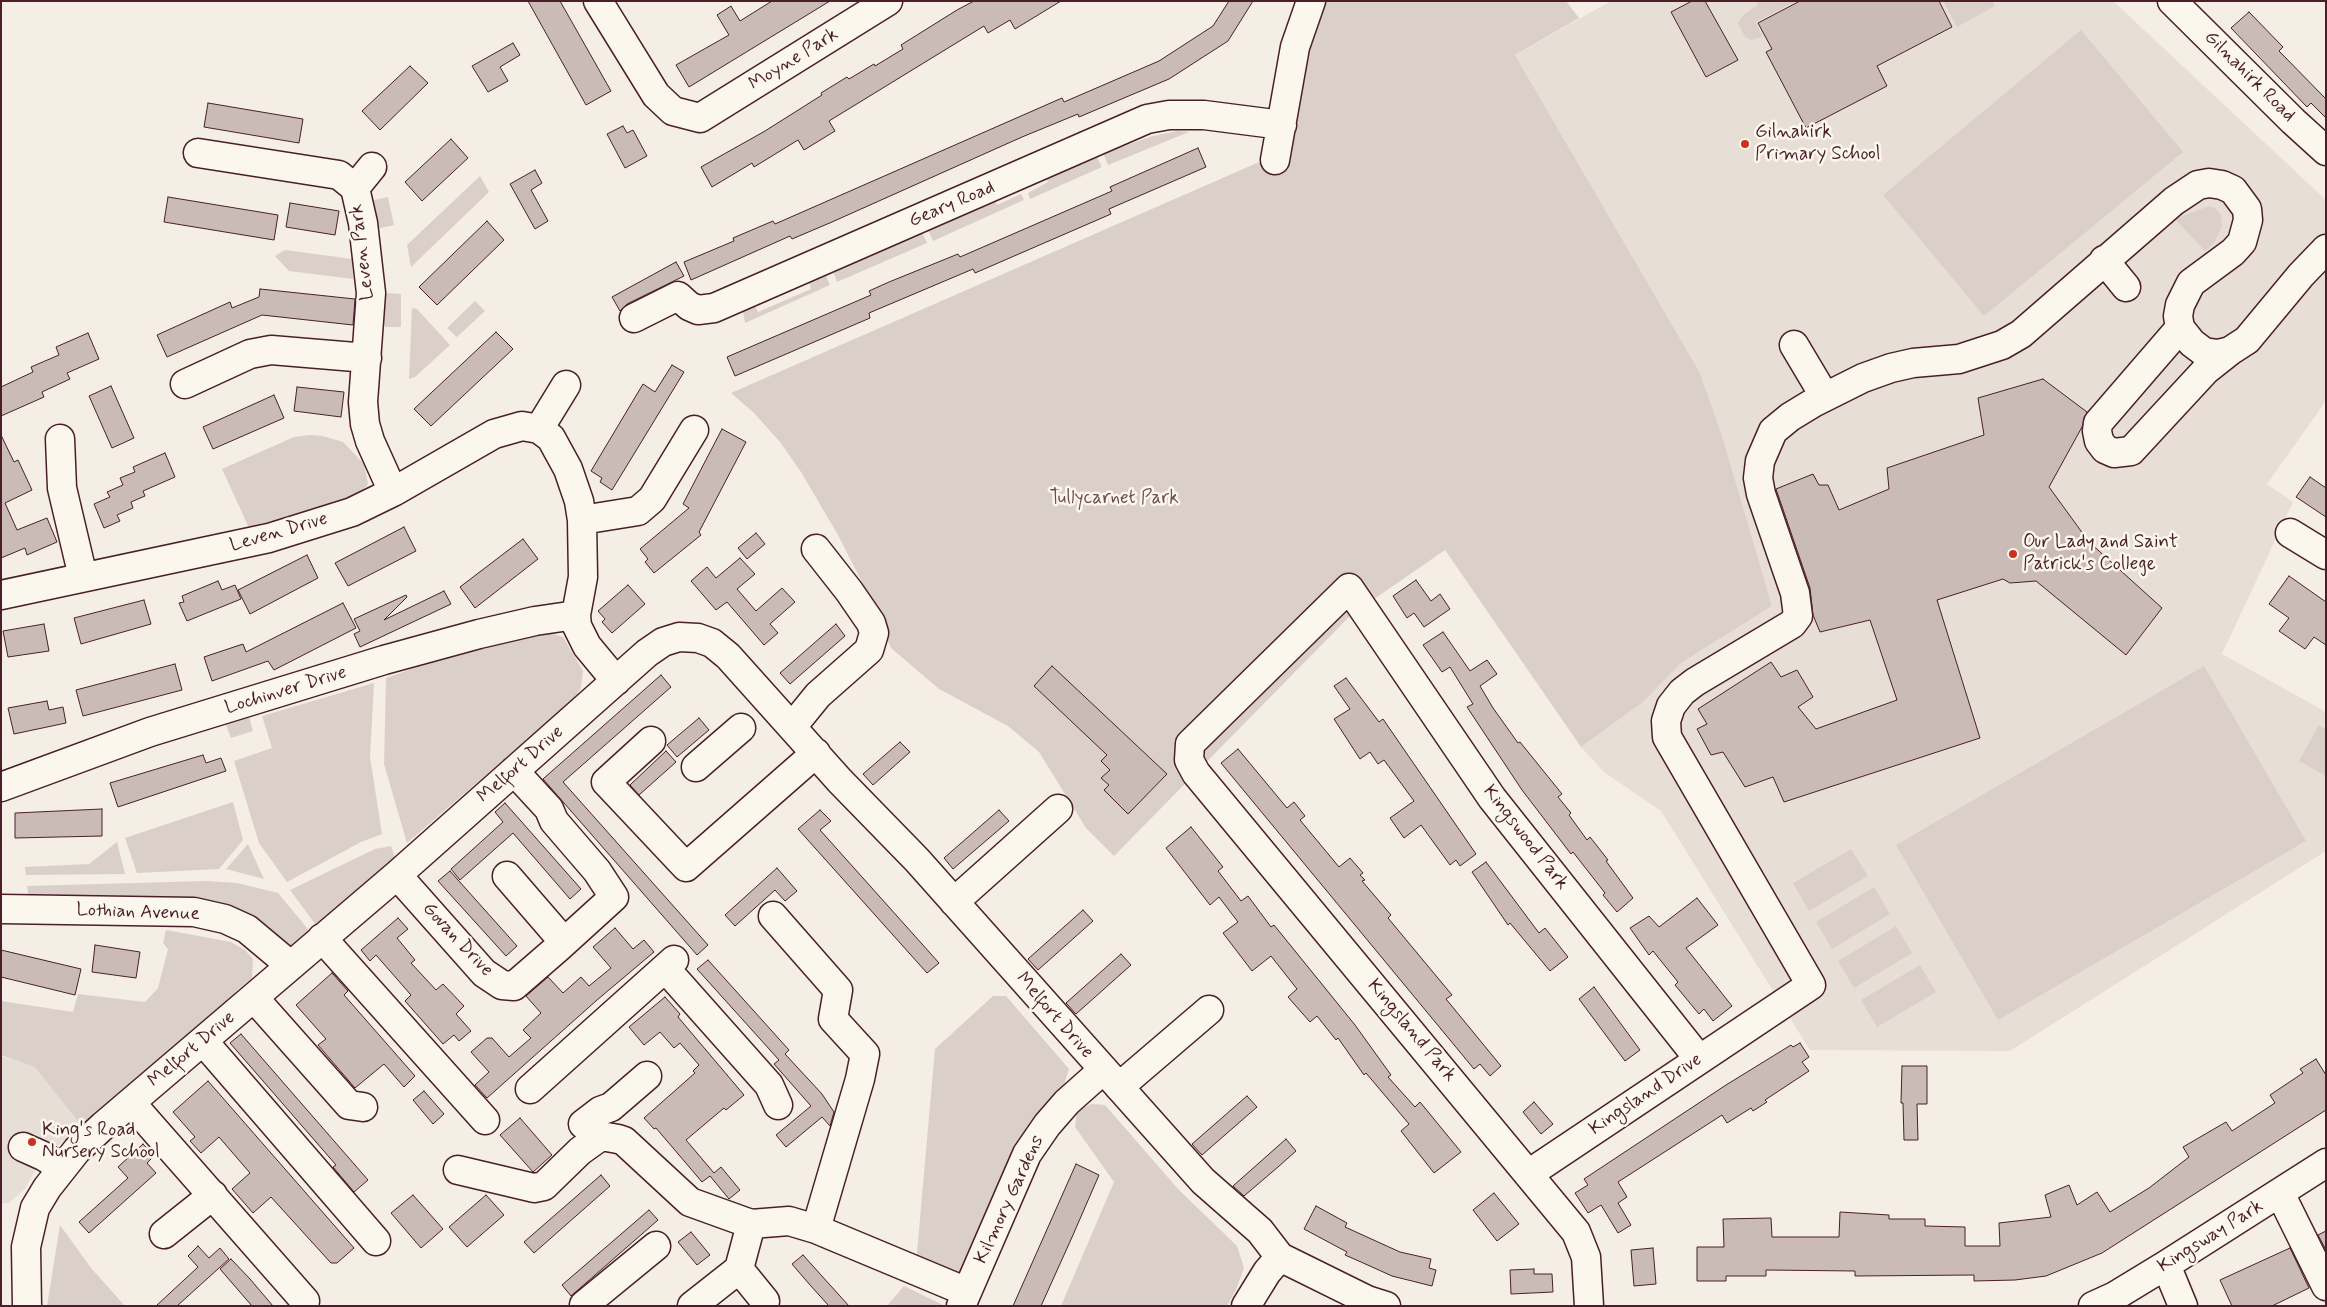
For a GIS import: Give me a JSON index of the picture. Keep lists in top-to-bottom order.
{
  "streets": {
    "street": [
      "Moyne Park",
      "Gilnahirk Road",
      "Geary Road",
      "Leven Park",
      "Leven Drive",
      "Lochinver Drive",
      "Melfort Drive",
      "Kingswood Park",
      "Lothian Avenue",
      "Govan Drive",
      "Kingsland Park",
      "Kingsland Drive",
      "Kilmory Gardens",
      "Kingsway Park"
    ]
  },
  "crossings": [
    ["Leven Park", "Leven Drive"],
    ["Melfort Drive", "Lothian Avenue"],
    ["Melfort Drive", "Govan Drive"],
    ["Melfort Drive", "Kilmory Gardens"],
    ["Kingswood Park", "Kingsland Park"],
    ["Kingswood Park", "Kingsland Drive"],
    ["Kingsland Park", "Kingsland Drive"]
  ],
  "parks": ["Tullycarnet Park"],
  "places": ["Gilnahirk Primary School", "Our Lady and Saint Patrick's College", "King's Road Nursery School"]
}
